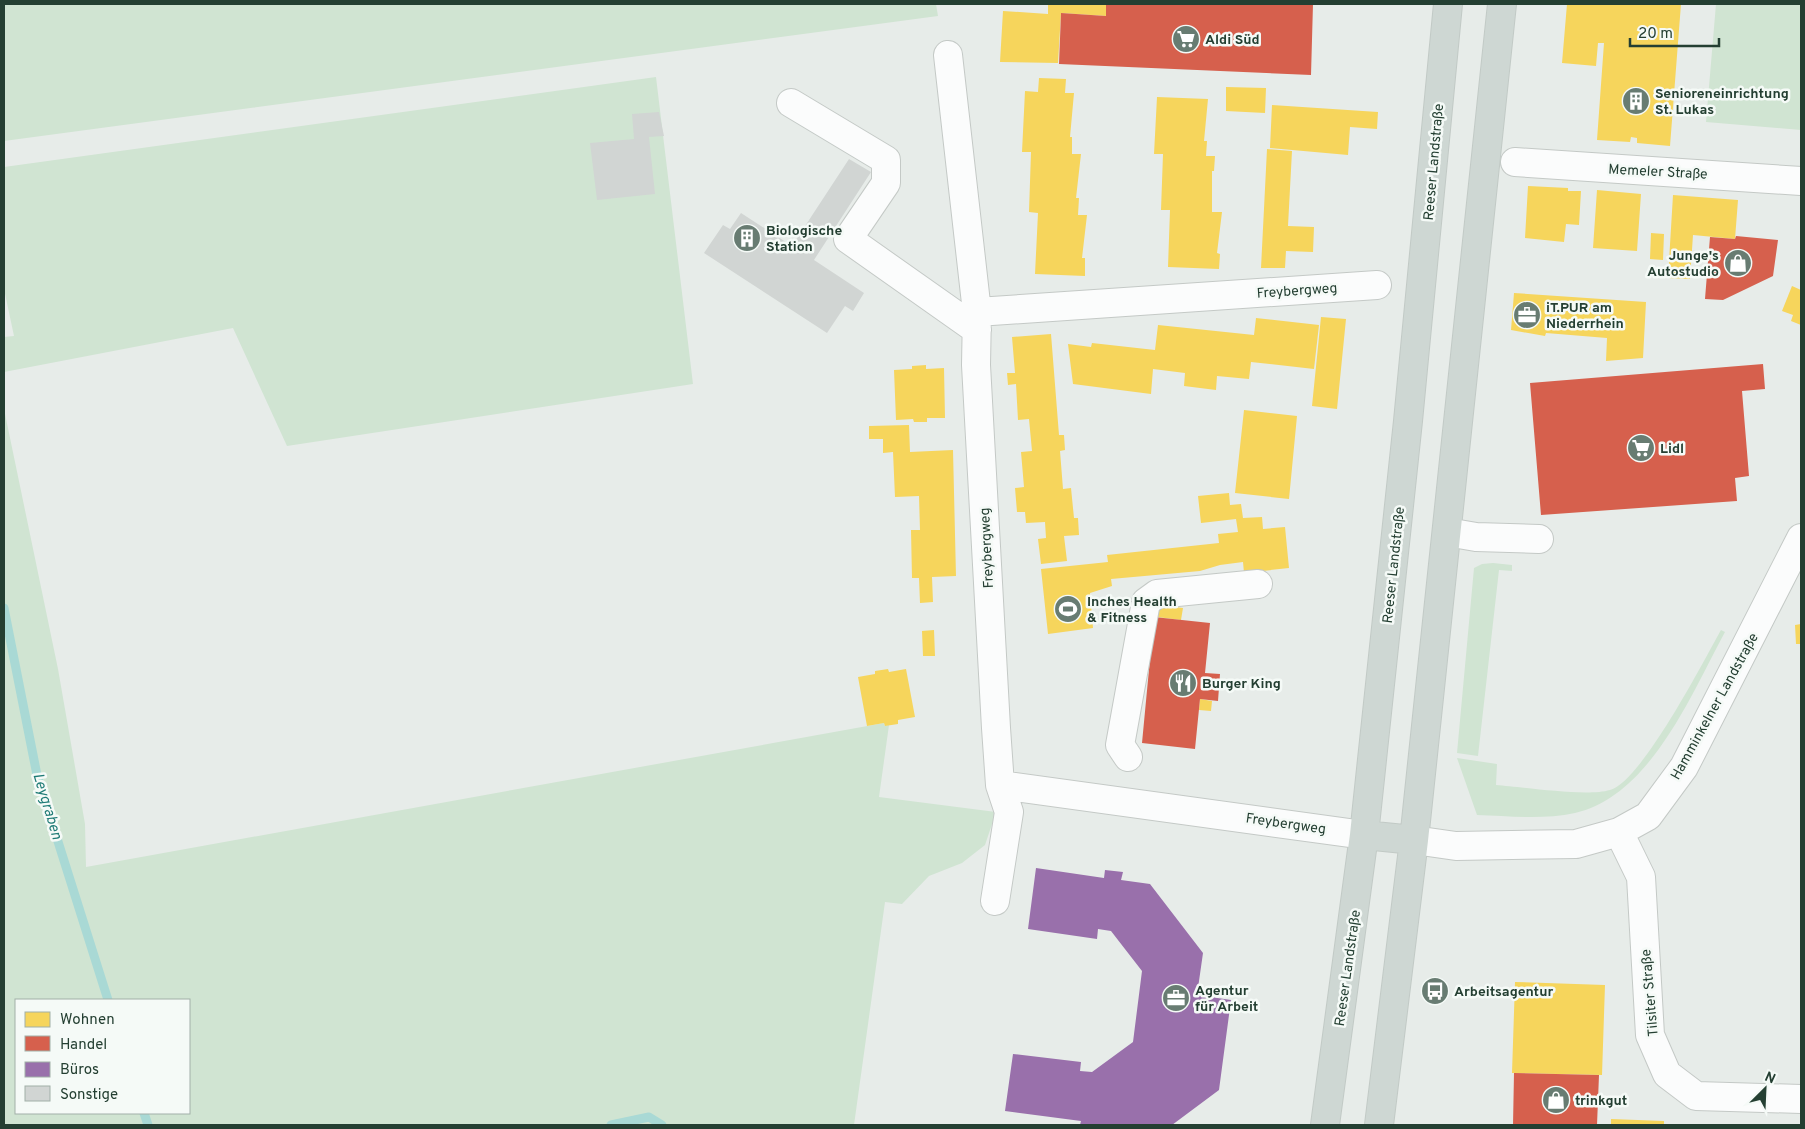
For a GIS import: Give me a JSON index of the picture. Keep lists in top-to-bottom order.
{
  "streets": {
    "main road": ["Reeser Landstraße"],
    "street": [
      "Memeler Straße",
      "Freybergweg",
      "Hamminkelner Landstraße",
      "Tilsiter Straße"
    ]
  },
  "crossings": [
    ["Reeser Landstraße", "Freybergweg"],
    ["Hamminkelner Landstraße", "Tilsiter Straße"]
  ],
  "water": ["Leygraben"],
  "places": {
    "supermarket": ["Aldi Süd", "Lidl"],
    "building": ["Senioreneinrichtung St. Lukas", "Biologische Station"],
    "shop": ["Junge's Autostudio", "trinkgut"],
    "office": ["iT.PUR am Niederrhein", "Agentur für Arbeit"],
    "sports": ["Inches Health & Fitness"],
    "restaurant": ["Burger King"],
    "bus stop": ["Arbeitsagentur"]
  },
  "legend": [
    "Wohnen",
    "Handel",
    "Büros",
    "Sonstige"
  ],
  "scale_bar": "20 m",
  "north": "top right"
}
